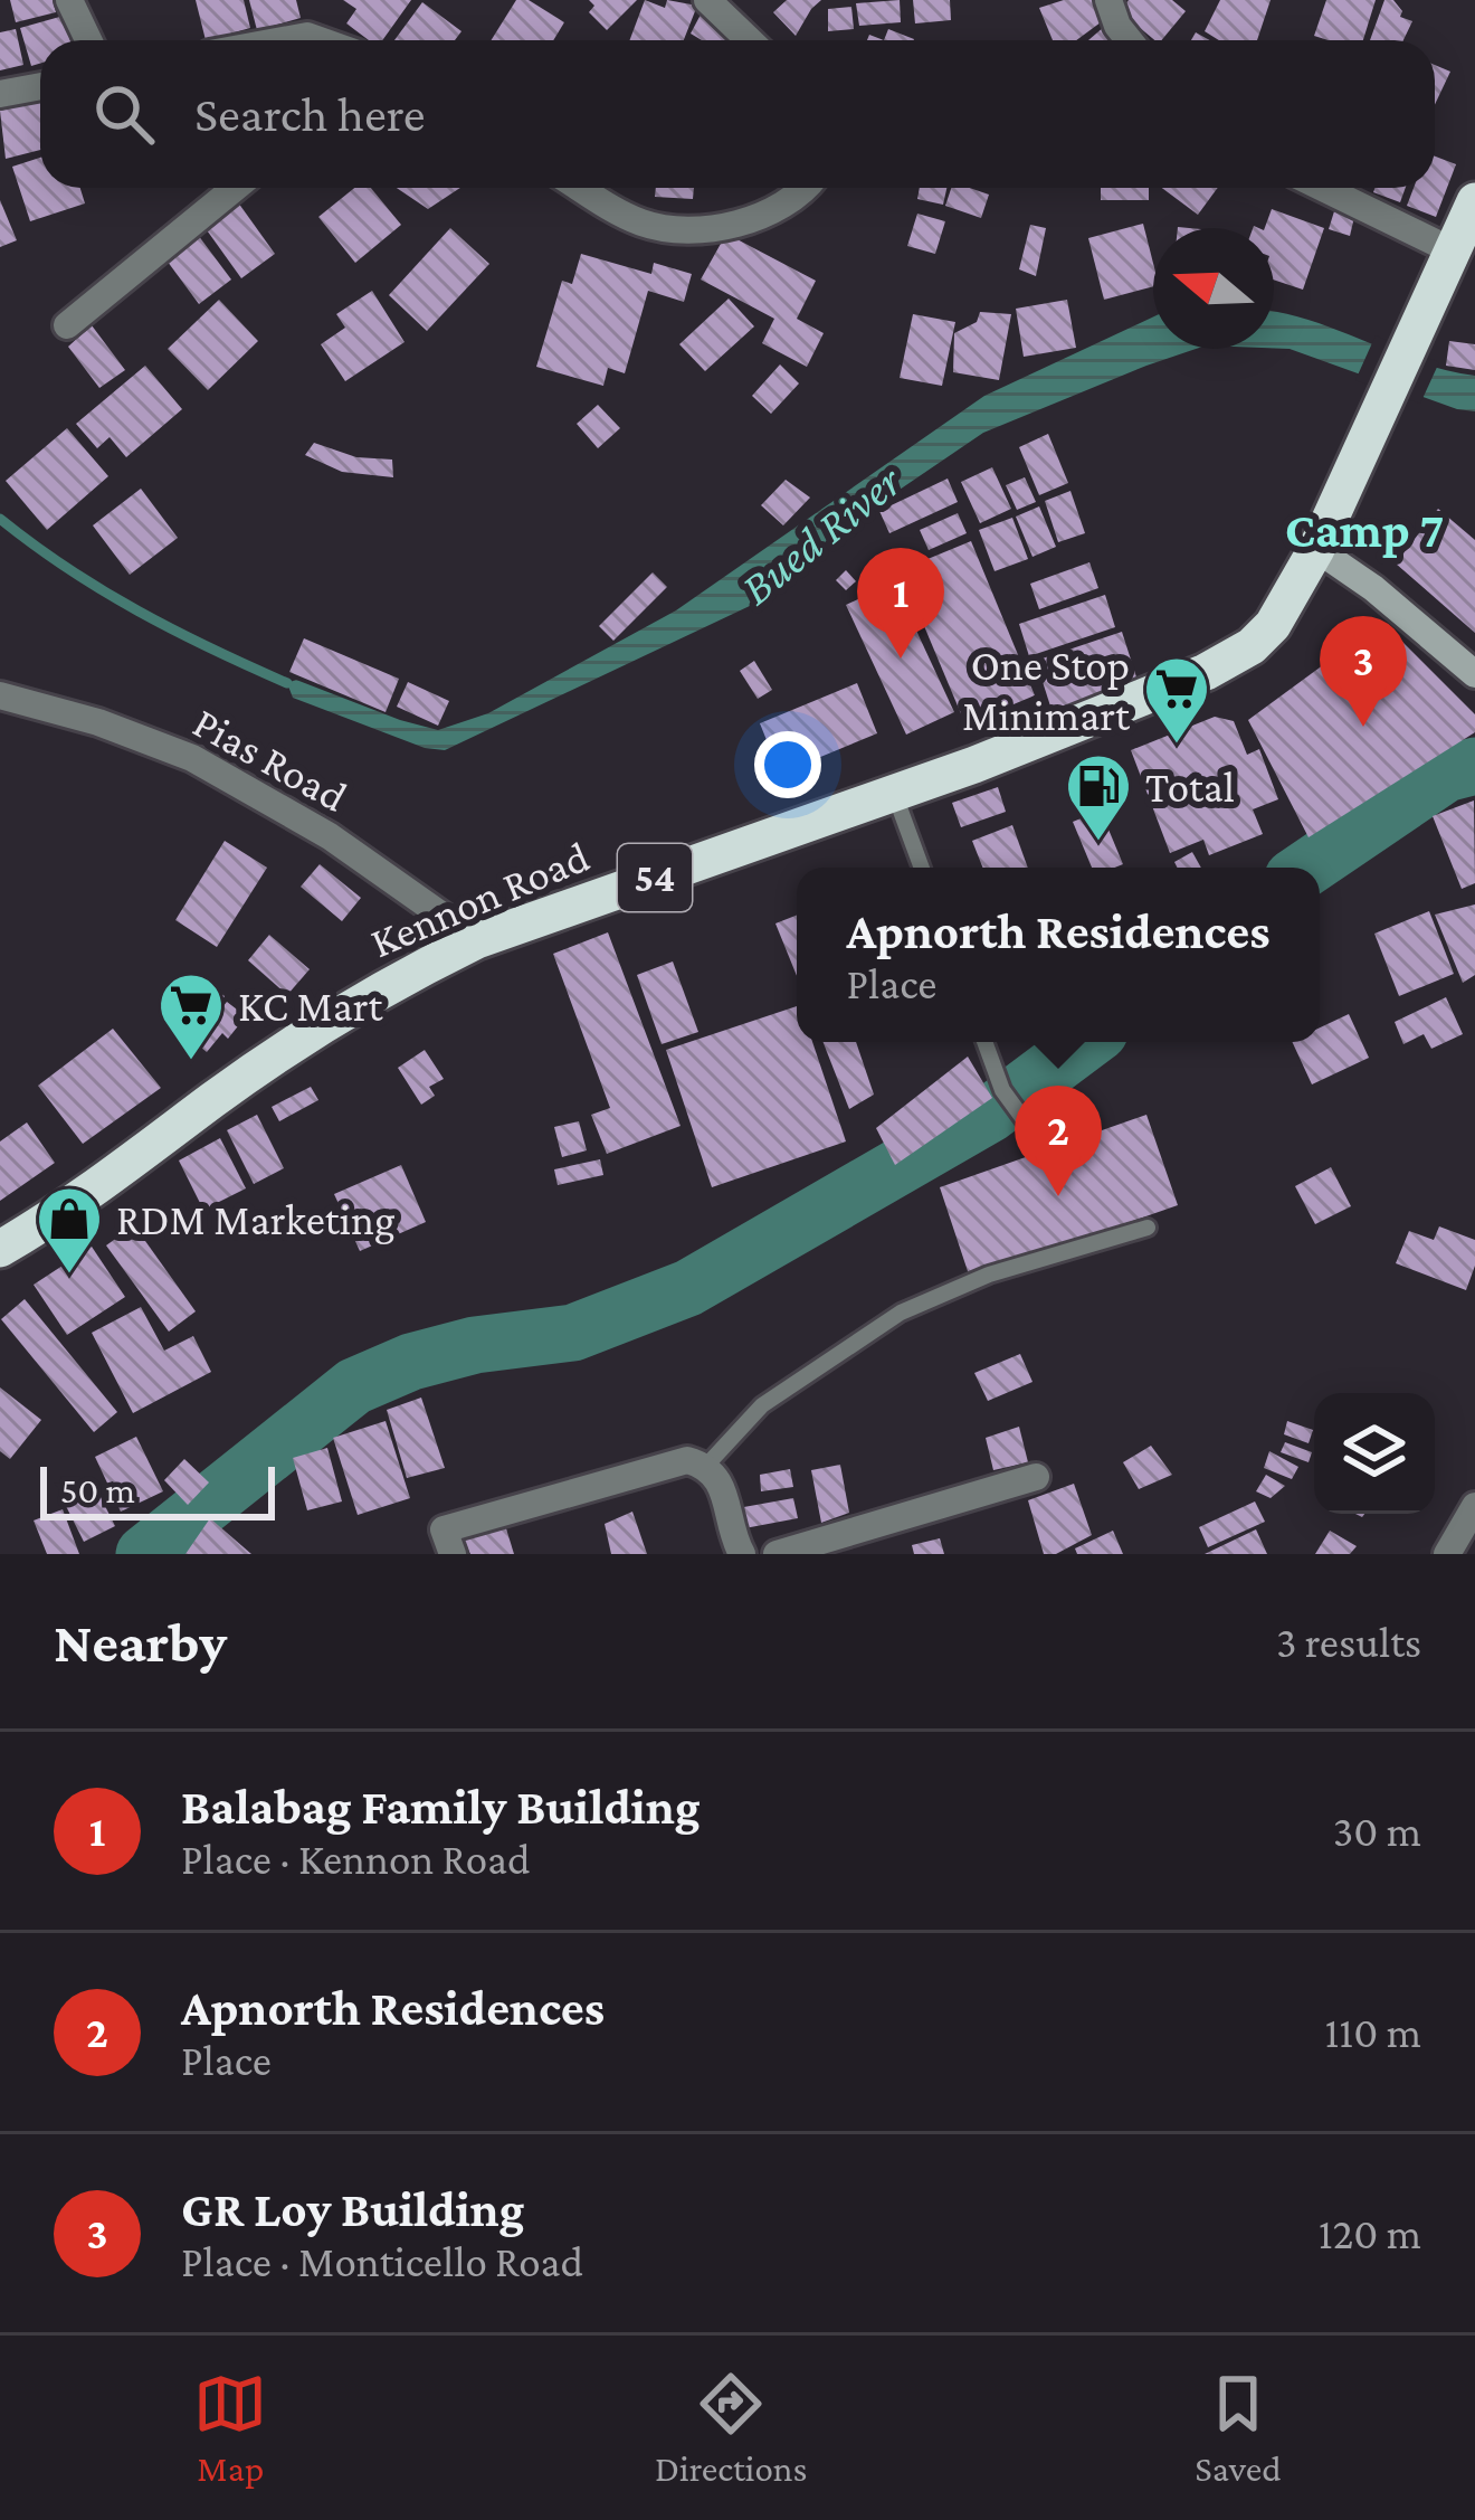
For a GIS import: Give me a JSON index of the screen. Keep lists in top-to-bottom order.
{
  "streets": {
    "highway": ["54", "Kennon Road"],
    "street": ["Pias Road"]
  },
  "crossings": [
    ["Pias Road", "Kennon Road"]
  ],
  "districts": ["Camp 7"],
  "water": ["Bued River"],
  "places": {
    "supermarket": ["One Stop Minimart", "KC Mart"],
    "fuel station": ["Total"],
    "shop": ["RDM Marketing"]
  },
  "scale_bar": "50 m",
  "north": "left",
  "page": {
    "search": "Search here",
    "pins": ["1", "3", "2"],
    "popup": ["Apnorth Residences", "Place"],
    "scale": "50 m",
    "heading": ["Nearby", "3 results"],
    "list": [
      {
        "mark": "1",
        "name": "Balabag Family Building",
        "note": "Place · Kennon Road",
        "value": "30 m"
      },
      {
        "mark": "2",
        "name": "Apnorth Residences",
        "note": "Place",
        "value": "110 m"
      },
      {
        "mark": "3",
        "name": "GR Loy Building",
        "note": "Place · Monticello Road",
        "value": "120 m"
      }
    ],
    "nav": ["Map", "Directions", "Saved"]
  }
}
